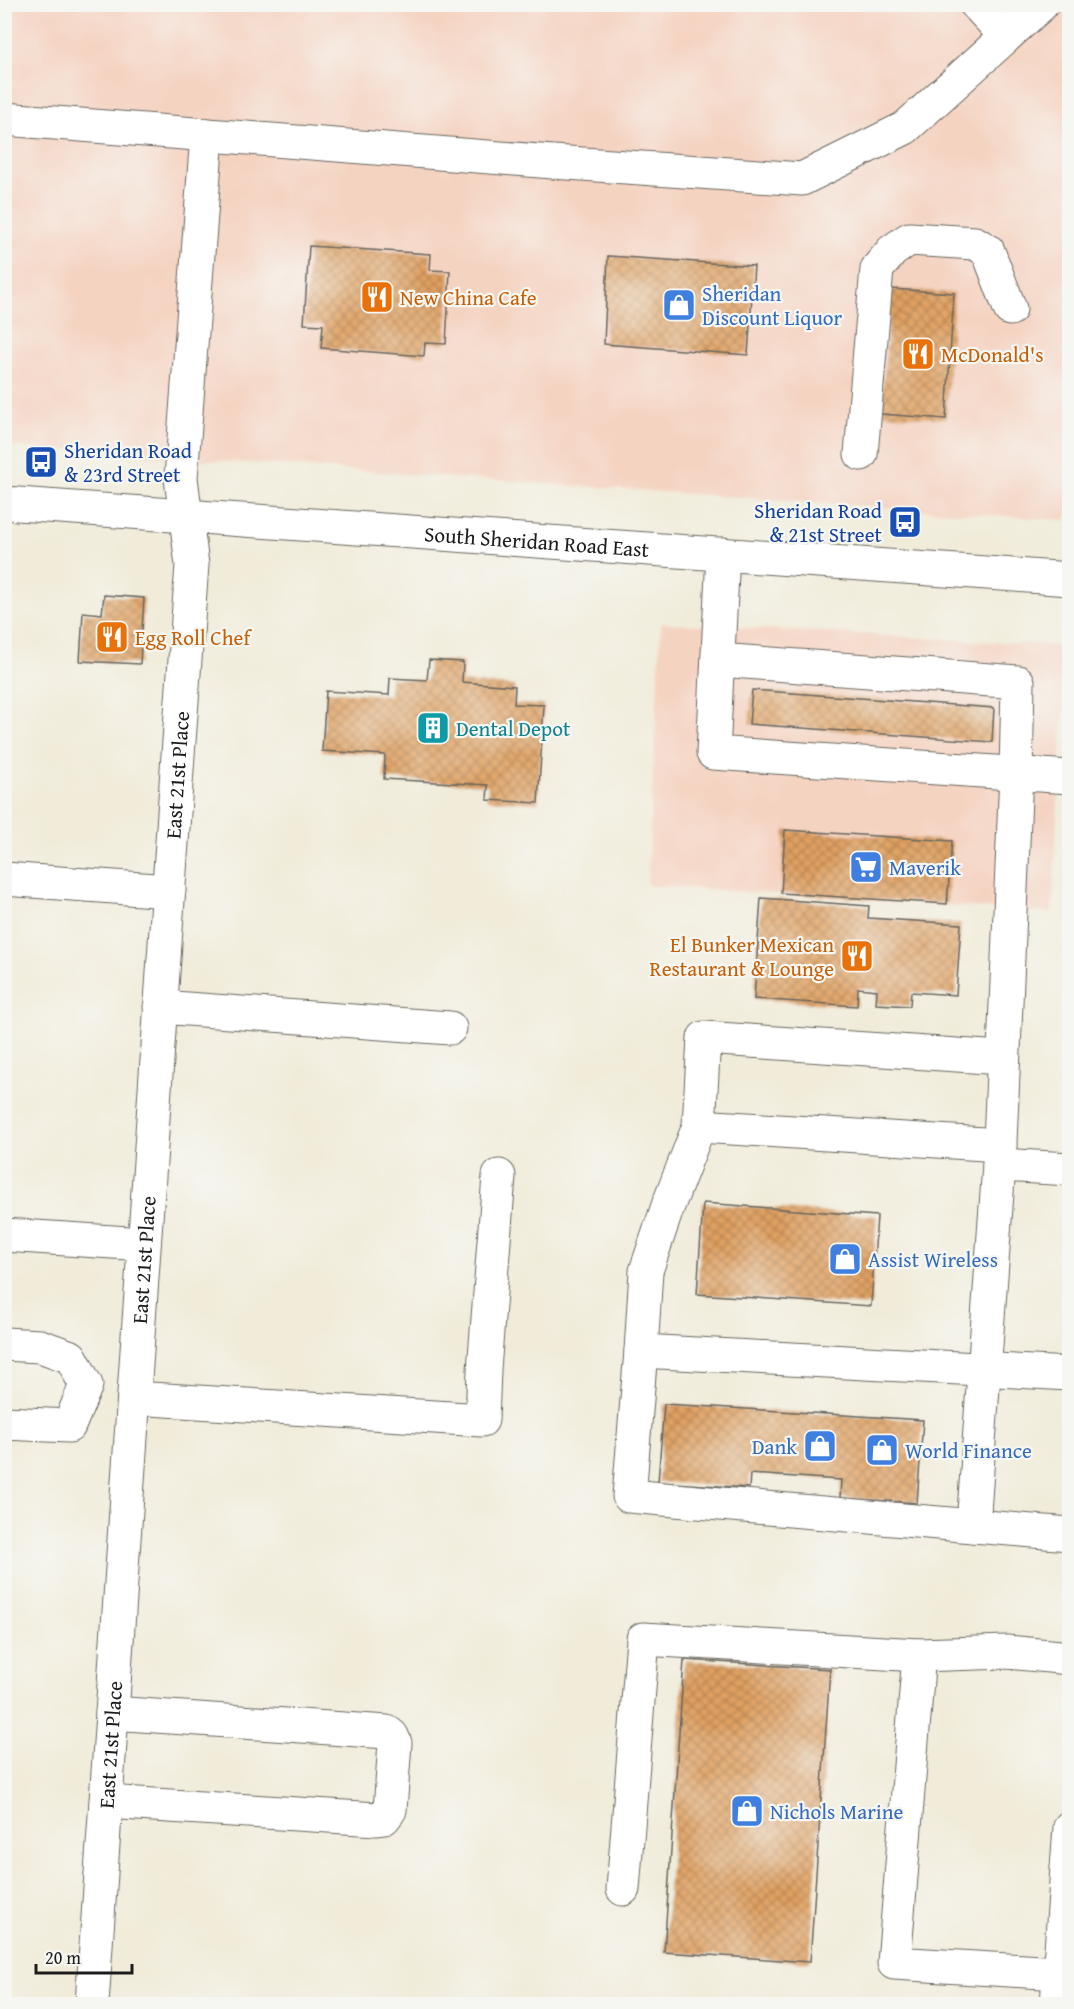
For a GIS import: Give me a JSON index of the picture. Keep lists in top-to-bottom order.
{
  "streets": {
    "street": ["South Sheridan Road East", "East 21st Place"]
  },
  "crossings": [
    ["South Sheridan Road East", "East 21st Place"]
  ],
  "places": {
    "restaurant": [
      "New China Cafe",
      "McDonald's",
      "Egg Roll Chef",
      "El Bunker Mexican Restaurant & Lounge"
    ],
    "shop": [
      "Sheridan Discount Liquor",
      "Assist Wireless",
      "Dank",
      "World Finance",
      "Nichols Marine"
    ],
    "bus stop": ["Sheridan Road & 23rd Street", "Sheridan Road & 21st Street"],
    "building": ["Dental Depot"],
    "supermarket": ["Maverik"]
  },
  "scale_bar": "20 m"
}
